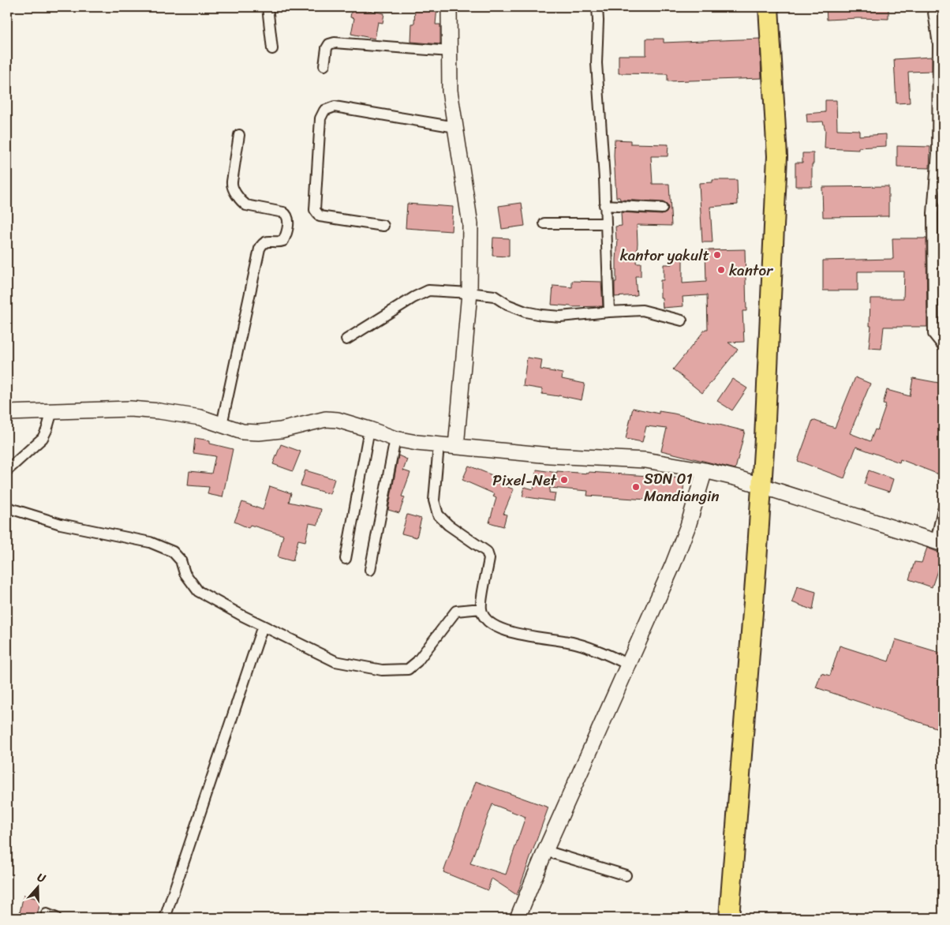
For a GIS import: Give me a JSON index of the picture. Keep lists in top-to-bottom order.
{
  "places": [
    "kantor yakult",
    "kantor",
    "Pixel-Net",
    "SDN 01 Mandiangin"
  ],
  "north": "top"
}
